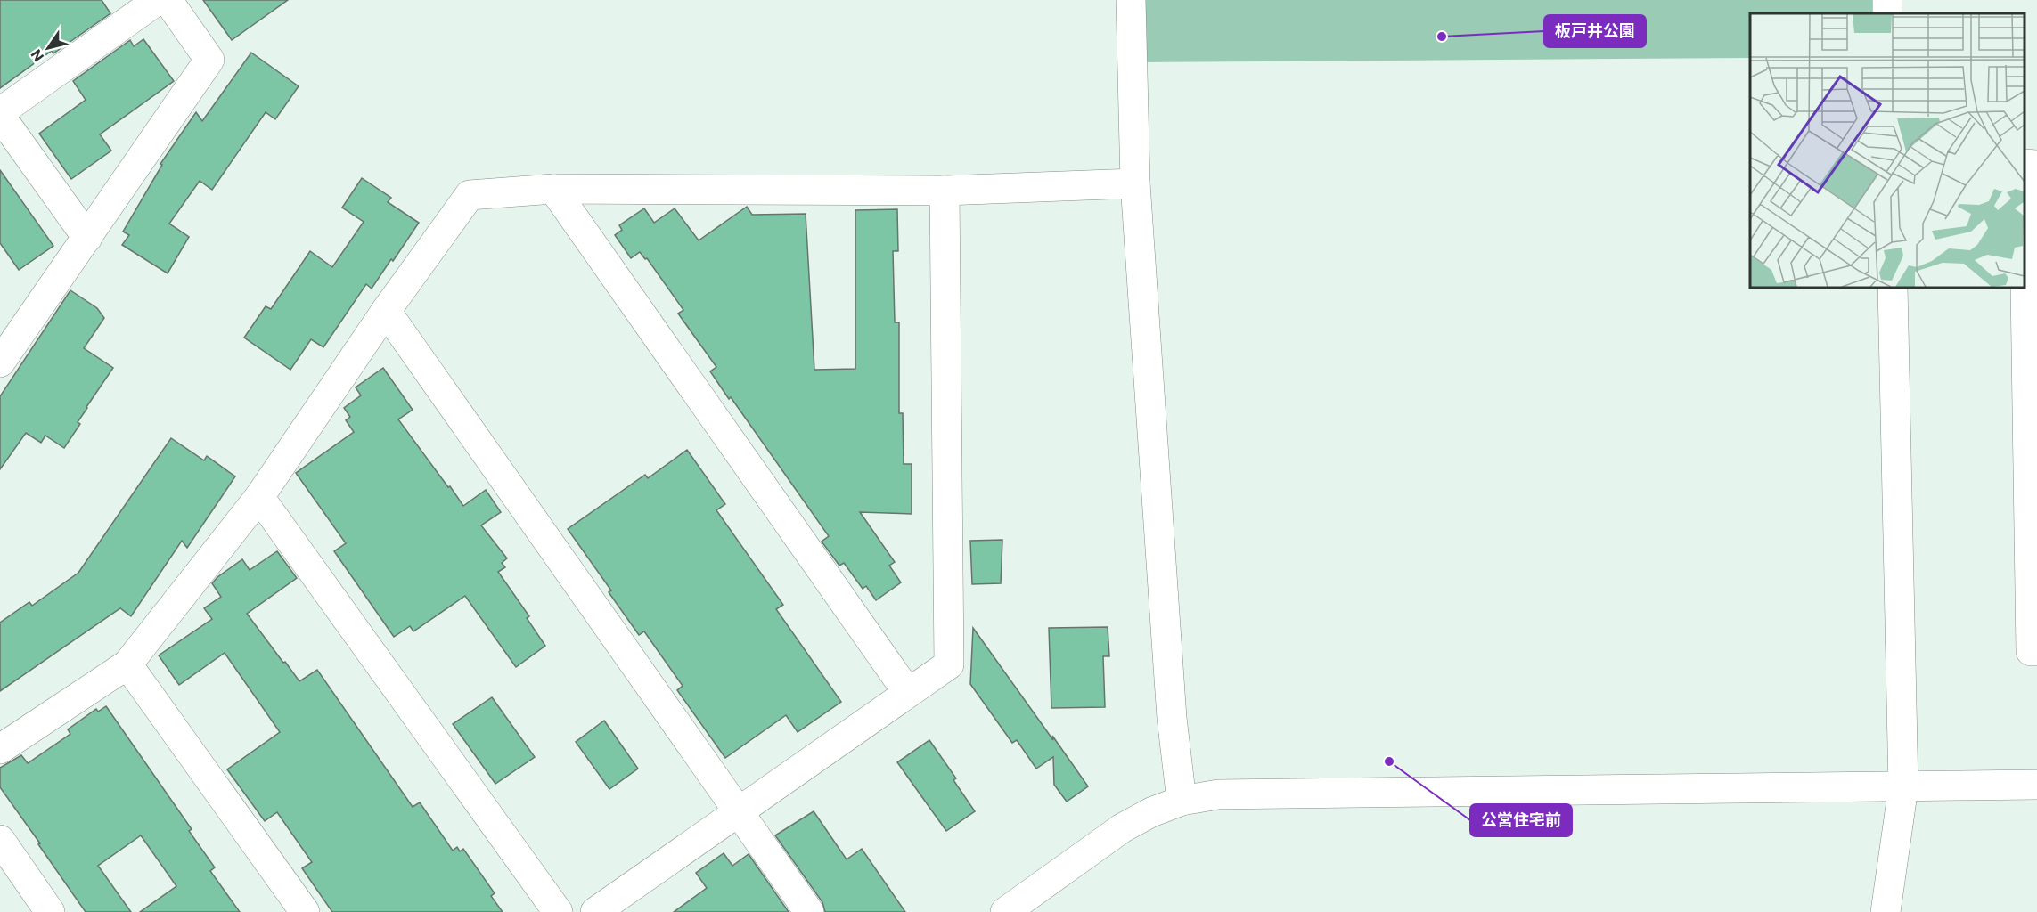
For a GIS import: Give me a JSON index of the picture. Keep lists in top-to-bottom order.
{
  "places": ["板戸井公園", "公営住宅前"],
  "north": "bottom left"
}
